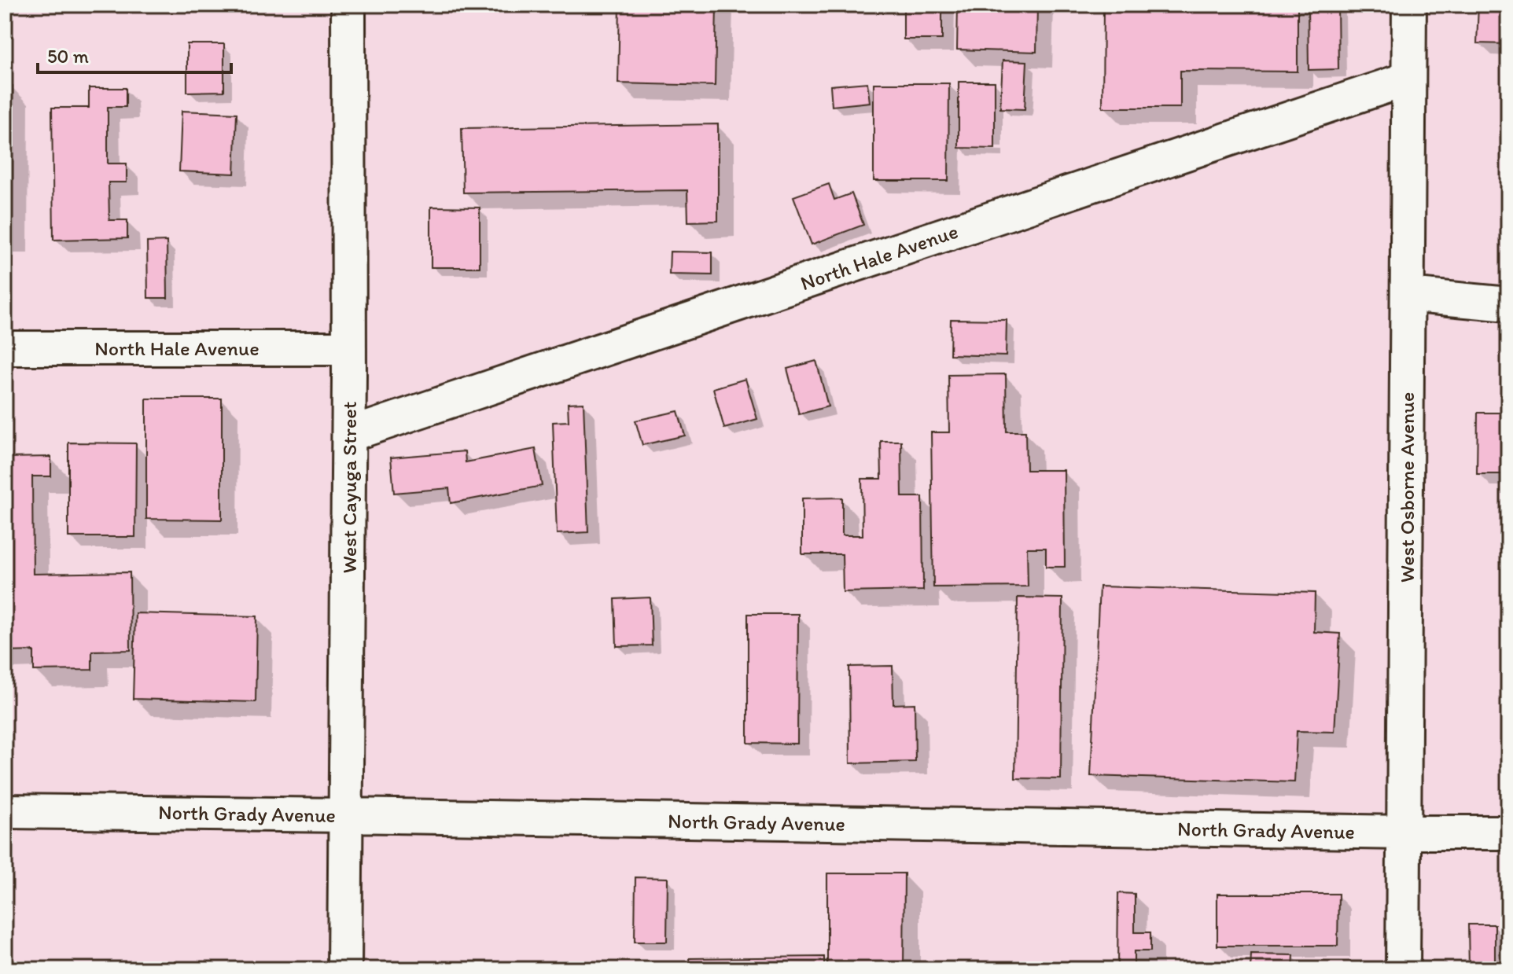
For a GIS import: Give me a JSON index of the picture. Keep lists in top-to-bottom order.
{
  "streets": {
    "street": [
      "North Hale Avenue",
      "West Cayuga Street",
      "West Osborne Avenue",
      "North Grady Avenue"
    ]
  },
  "crossings": [
    ["North Hale Avenue", "West Cayuga Street"],
    ["North Hale Avenue", "West Osborne Avenue"],
    ["West Cayuga Street", "North Grady Avenue"],
    ["West Osborne Avenue", "North Grady Avenue"]
  ],
  "scale_bar": "50 m"
}
